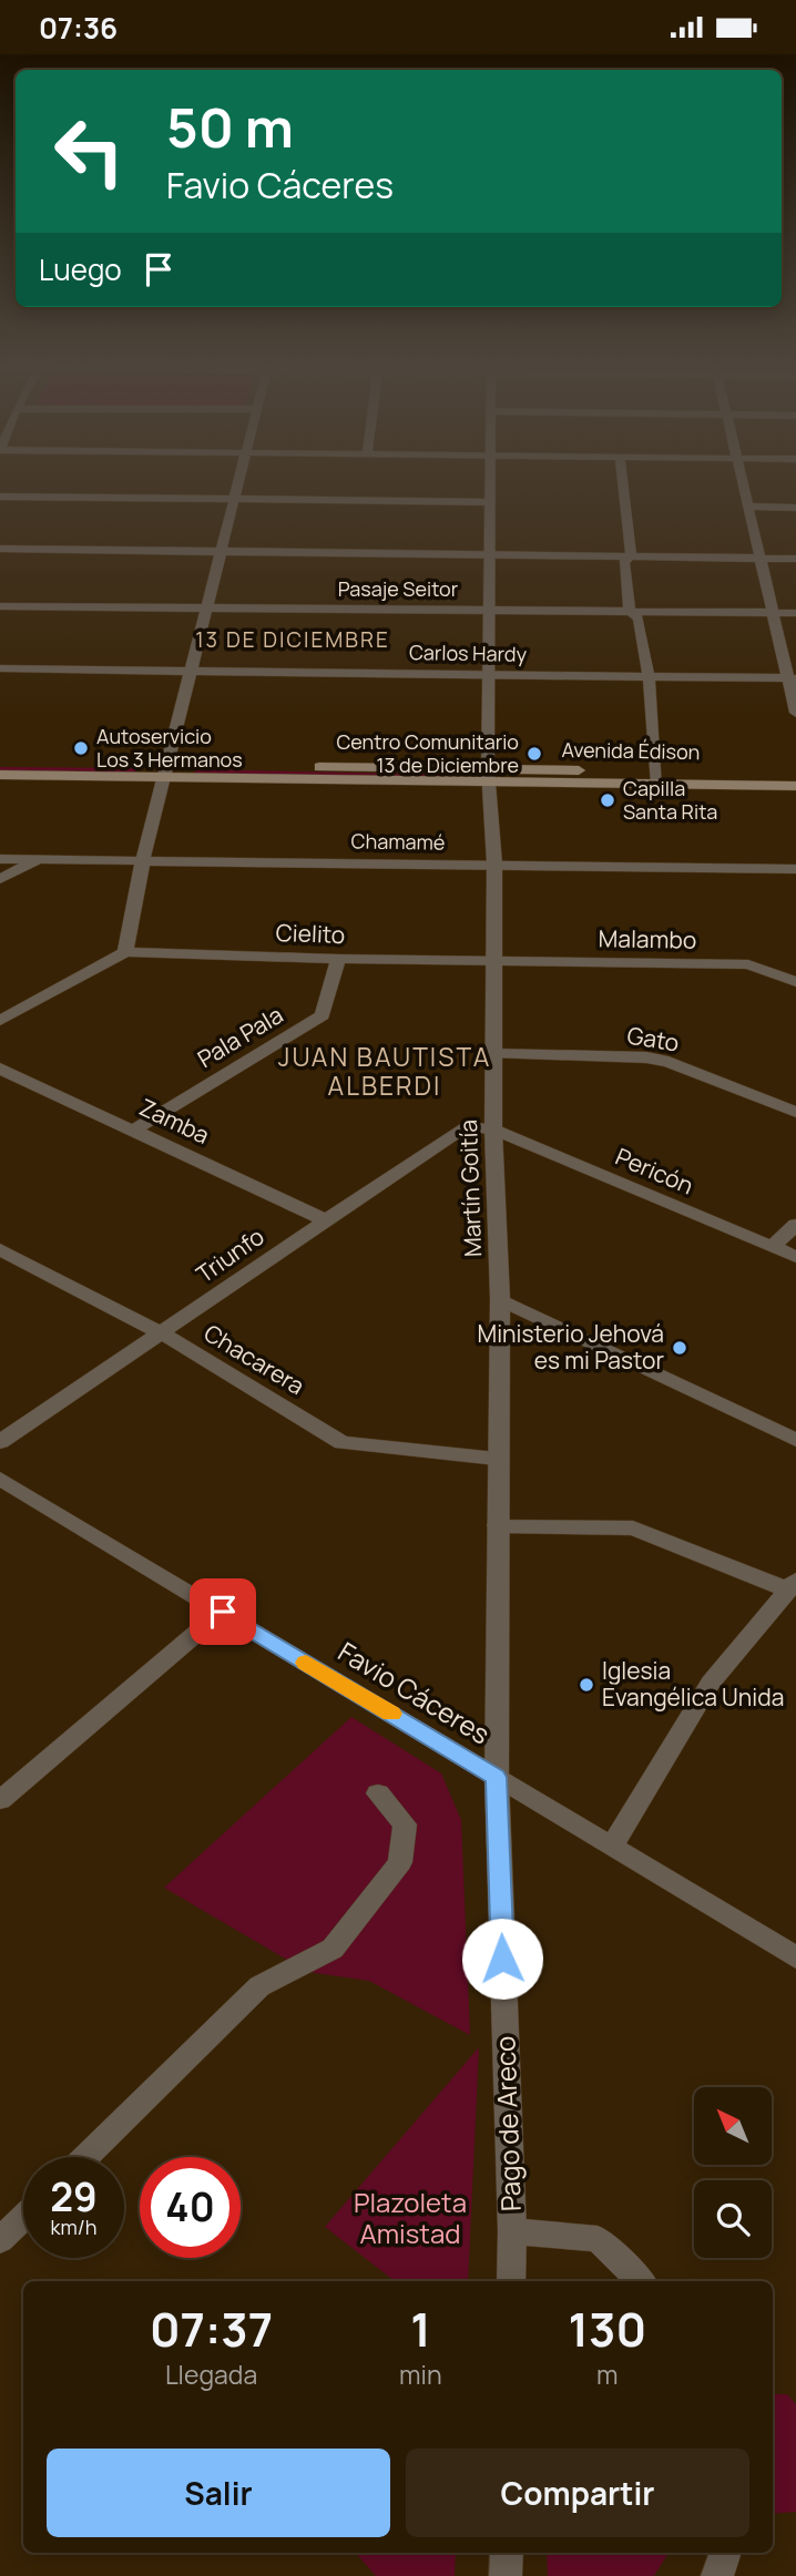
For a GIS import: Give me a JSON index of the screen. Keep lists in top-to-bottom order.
{
  "streets": {
    "main road": ["Avenida Édison"],
    "street": [
      "Pasaje Seitor",
      "Carlos Hardy",
      "Chamamé",
      "Cielito",
      "Malambo",
      "Pala Pala",
      "Gato",
      "Zamba",
      "Pericón",
      "Martín Goitía",
      "Triunfo",
      "Chacarera",
      "Favio Cáceres",
      "Pago de Areco"
    ]
  },
  "crossings": [
    ["Pasaje Seitor", "Martín Goitía"],
    ["Carlos Hardy", "Martín Goitía"],
    ["Avenida Édison", "Martín Goitía"],
    ["Chamamé", "Martín Goitía"],
    ["Cielito", "Malambo"],
    ["Cielito", "Pala Pala"],
    ["Cielito", "Martín Goitía"],
    ["Malambo", "Martín Goitía"],
    ["Pala Pala", "Zamba"],
    ["Gato", "Martín Goitía"],
    ["Zamba", "Triunfo"],
    ["Pericón", "Martín Goitía"],
    ["Pericón", "Triunfo"],
    ["Martín Goitía", "Triunfo"],
    ["Martín Goitía", "Chacarera"],
    ["Martín Goitía", "Favio Cáceres"],
    ["Martín Goitía", "Pago de Areco"],
    ["Triunfo", "Chacarera"],
    ["Favio Cáceres", "Pago de Areco"]
  ],
  "districts": ["13 DE DICIEMBRE", "JUAN BAUTISTA ALBERDI"],
  "parks": ["Plazoleta Amistad"],
  "places": [
    "Autoservicio Los 3 Hermanos",
    "Centro Comunitario 13 de Diciembre",
    "Capilla Santa Rita",
    "Ministerio Jehová es mi Pastor",
    "Iglesia Evangélica Unida"
  ],
  "north": "top left",
  "page": {
    "status": "07:36",
    "turn": ["50 m", "Favio Cáceres"],
    "then": "Luego",
    "speed": "29 km/h",
    "limit": "40",
    "eta": [
      "07:37",
      "Llegada",
      "1",
      "min",
      "130",
      "m"
    ],
    "buttons": ["Salir", "Compartir"]
  }
}
